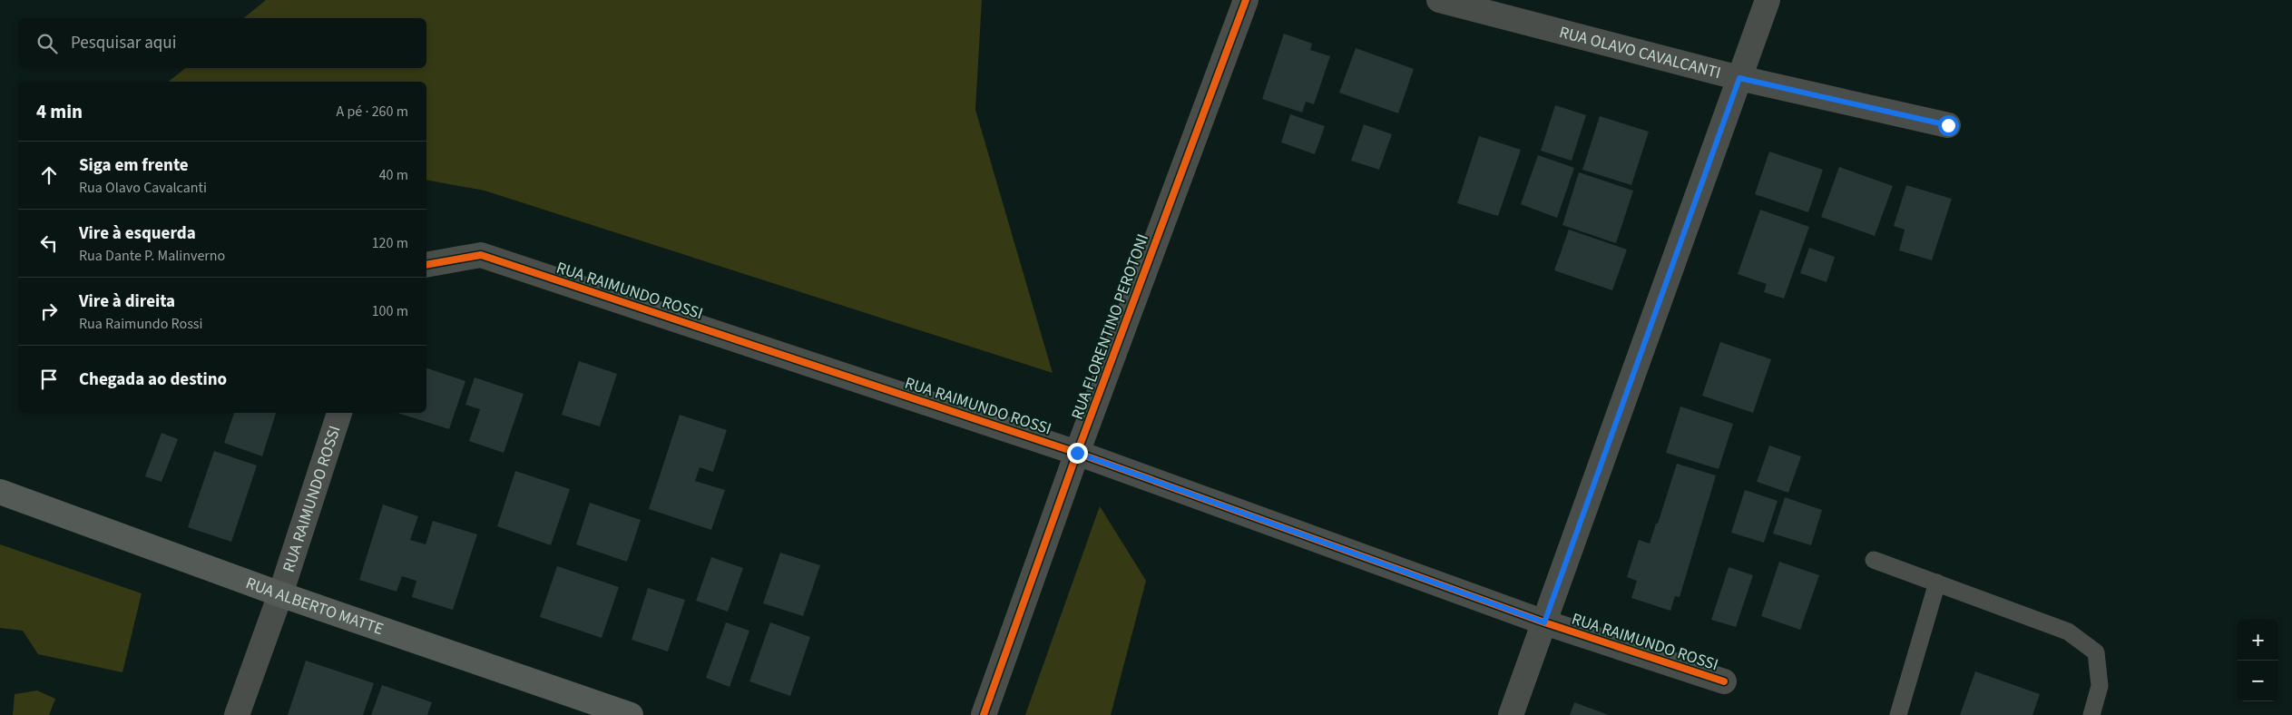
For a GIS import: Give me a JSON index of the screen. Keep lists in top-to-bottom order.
{
  "streets": {
    "street": [
      "RUA OLAVO CAVALCANTI",
      "RUA RAIMUNDO ROSSI",
      "RUA FLORENTINO PEROTONI",
      "RUA ALBERTO MATTE"
    ]
  },
  "crossings": [
    ["RUA RAIMUNDO ROSSI", "RUA FLORENTINO PEROTONI"],
    ["RUA RAIMUNDO ROSSI", "RUA ALBERTO MATTE"]
  ],
  "page": {
    "search": "Pesquisar aqui",
    "heading": ["4 min", "A pé · 260 m"],
    "list": [
      ["Siga em frente", "Rua Olavo Cavalcanti", "40 m"],
      ["Vire à esquerda", "Rua Dante P. Malinverno", "120 m"],
      ["Vire à direita", "Rua Raimundo Rossi", "100 m"],
      "Chegada ao destino"
    ],
    "map_buttons": ["+", "−"]
  }
}
